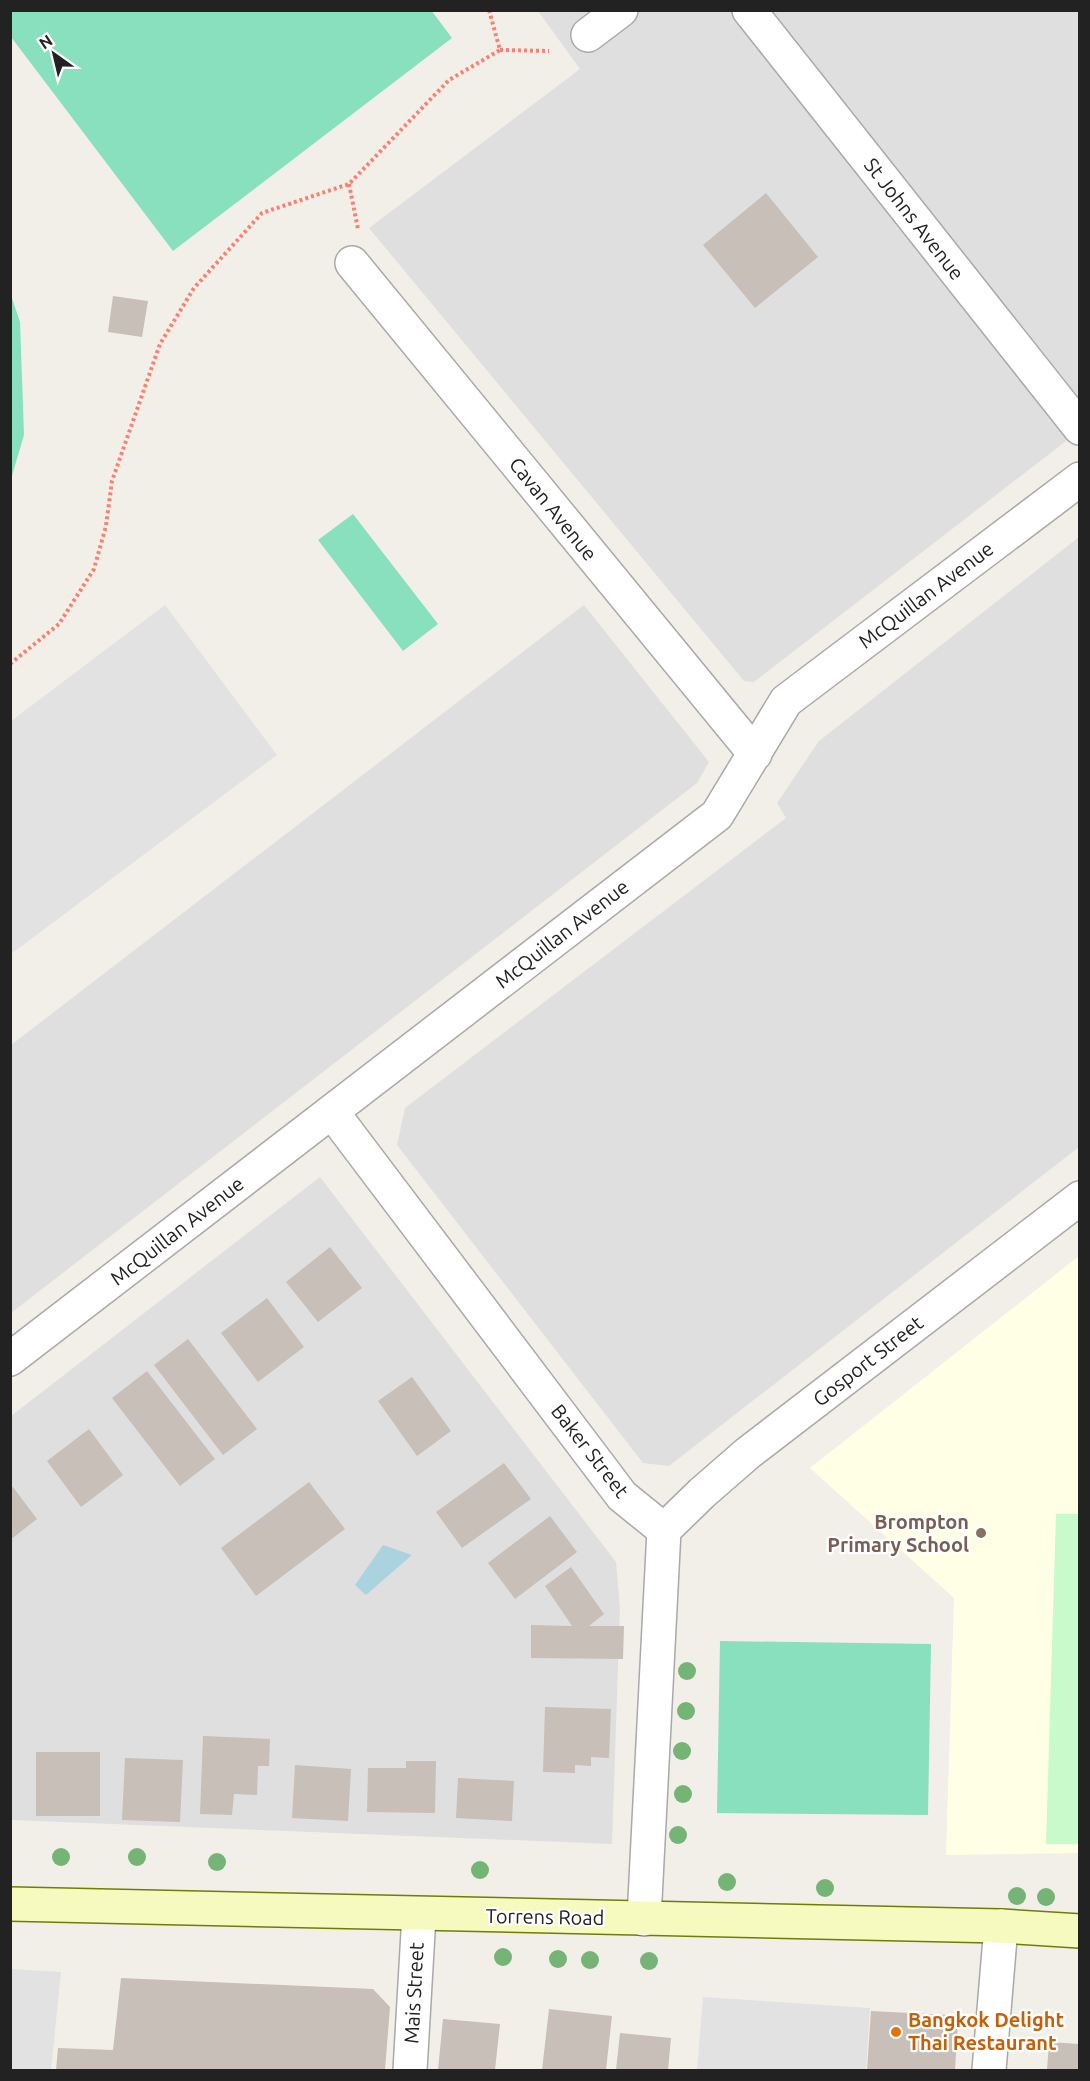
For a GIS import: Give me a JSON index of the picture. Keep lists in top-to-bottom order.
{
  "streets": {
    "main road": ["Torrens Road"],
    "street": [
      "St Johns Avenue",
      "Cavan Avenue",
      "McQuillan Avenue",
      "Gosport Street",
      "Baker Street",
      "Mais Street"
    ]
  },
  "crossings": [
    ["Cavan Avenue", "McQuillan Avenue"],
    ["McQuillan Avenue", "Baker Street"],
    ["Gosport Street", "Baker Street"],
    ["Torrens Road", "Mais Street"]
  ],
  "places": ["Brompton Primary School", "Bangkok Delight Thai Restaurant"],
  "north": "top left"
}
